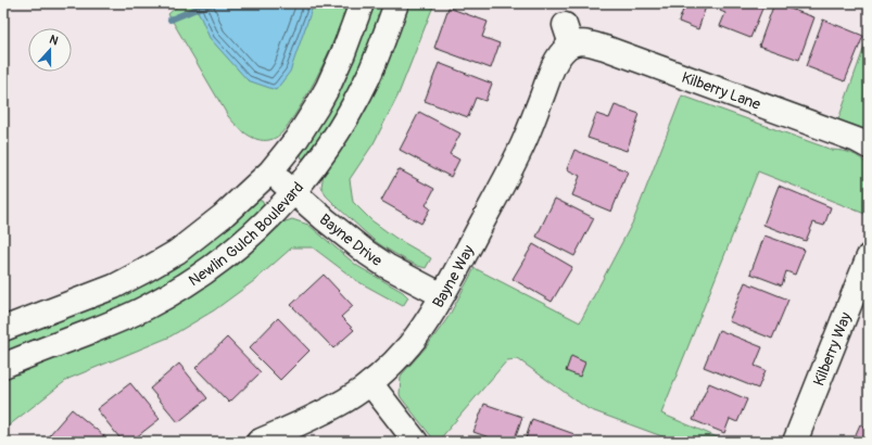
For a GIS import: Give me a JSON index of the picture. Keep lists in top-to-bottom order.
{
  "streets": {
    "street": [
      "Kilberry Lane",
      "Newlin Gulch Boulevard",
      "Bayne Drive",
      "Bayne Way",
      "Kilberry Way"
    ]
  },
  "crossings": [
    ["Kilberry Lane", "Bayne Way"],
    ["Newlin Gulch Boulevard", "Bayne Drive"],
    ["Bayne Drive", "Bayne Way"]
  ],
  "north": "top"
}
